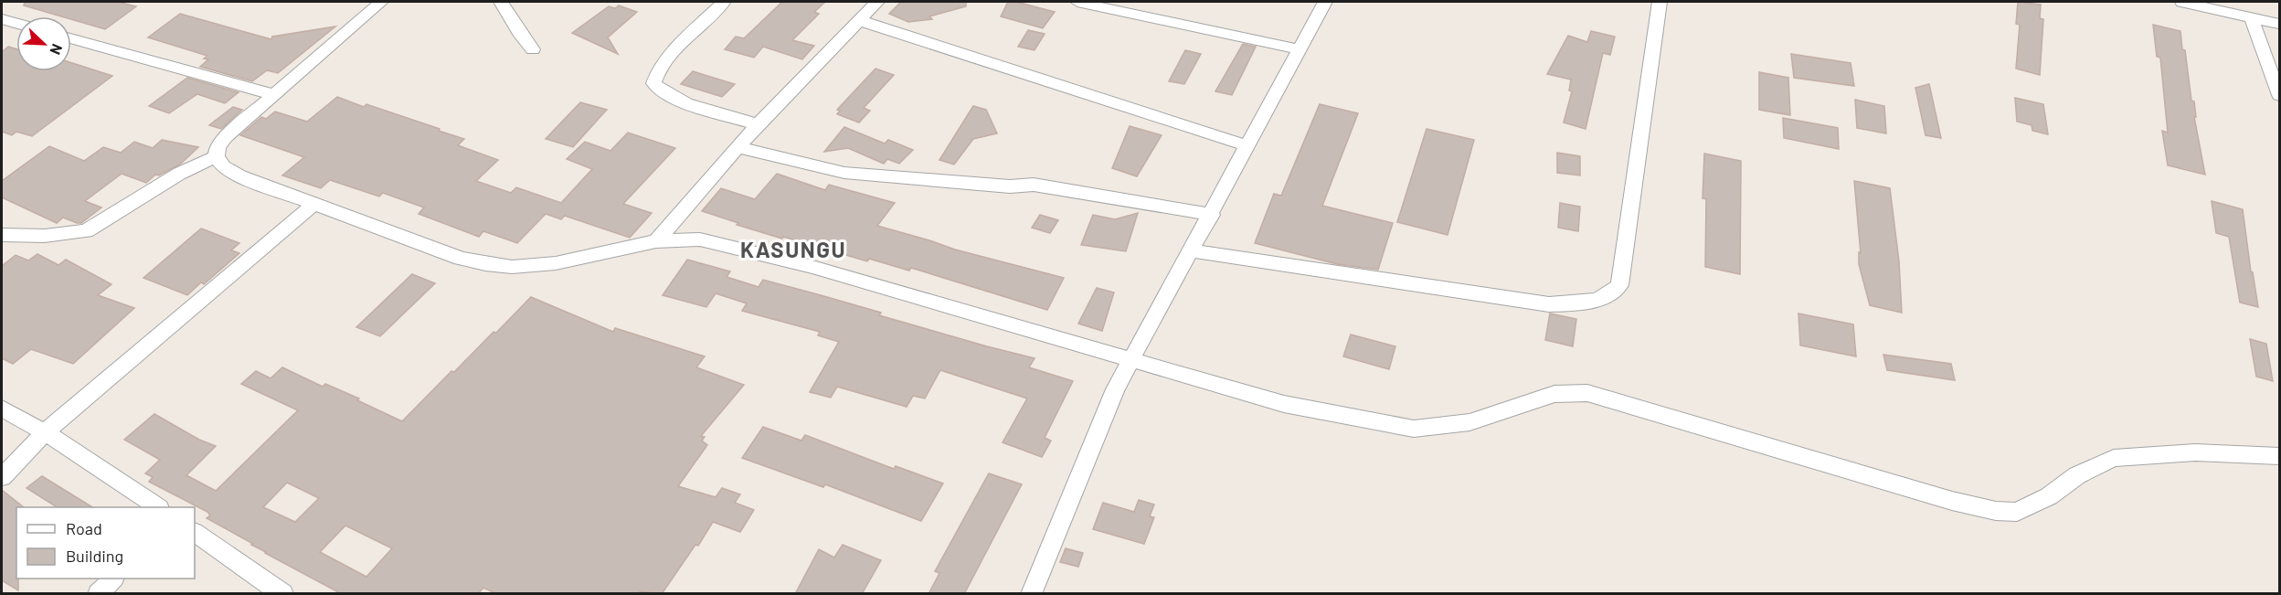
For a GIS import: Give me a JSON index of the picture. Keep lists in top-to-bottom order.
{
  "districts": ["KASUNGU"],
  "legend": ["Road", "Building"],
  "north": "bottom right"
}
